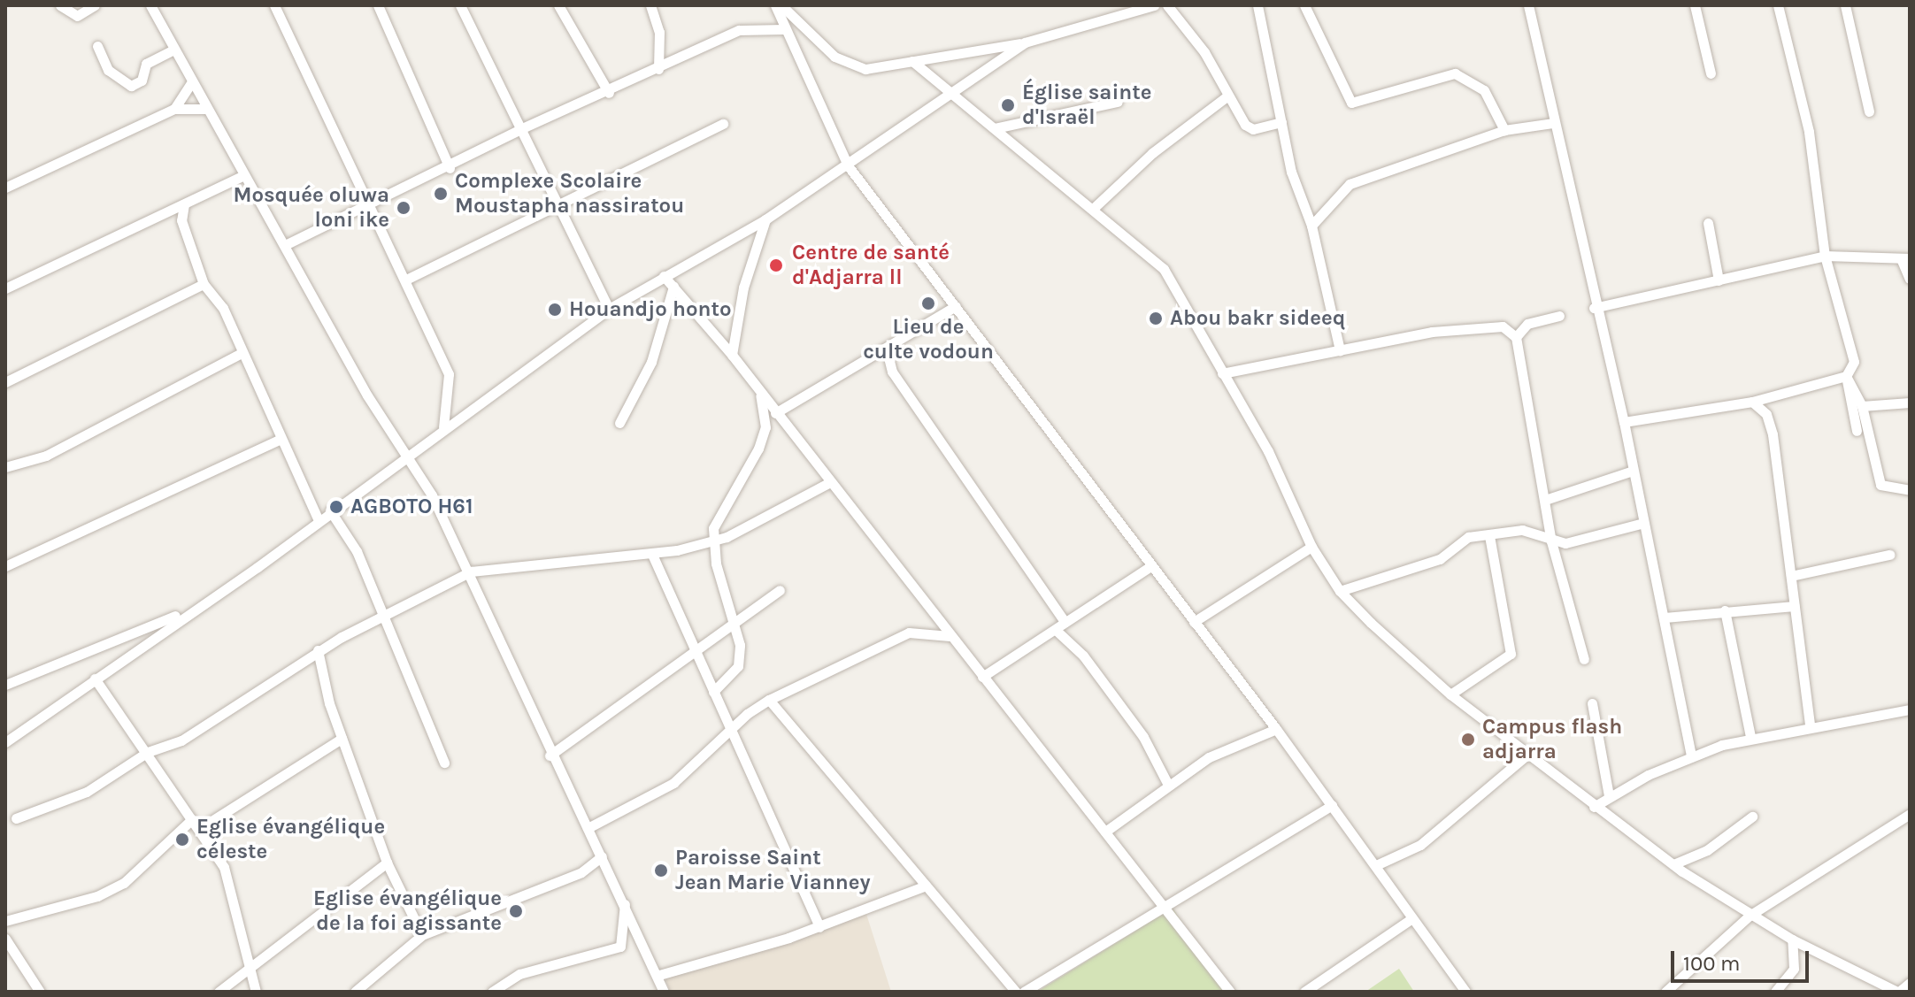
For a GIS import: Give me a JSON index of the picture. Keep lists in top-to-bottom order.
{
  "places": [
    "Église sainte d'Israël",
    "Complexe Scolaire Moustapha nassiratou",
    "Mosquée oluwa loni ike",
    "Centre de santé d'Adjarra ll",
    "Lieu de culte vodoun",
    "Houandjo honto",
    "Abou bakr sideeq",
    "AGBOTO H61",
    "Campus flash adjarra",
    "Eglise évangélique céleste",
    "Paroisse Saint Jean Marie Vianney",
    "Eglise évangélique de la foi agissante"
  ],
  "scale_bar": "100 m"
}
